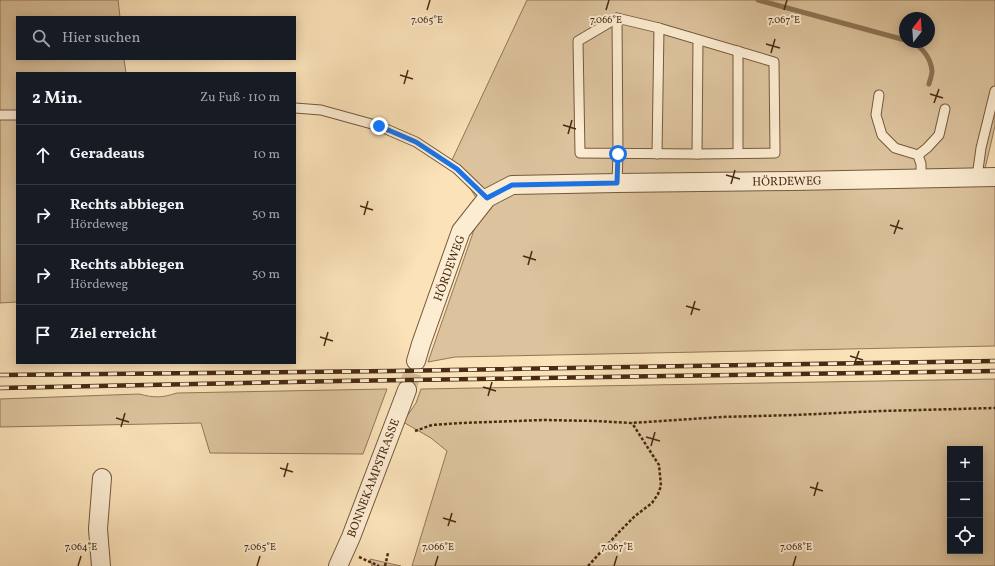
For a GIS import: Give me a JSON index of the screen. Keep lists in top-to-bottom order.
{
  "streets": {
    "street": ["HÖRDEWEG", "BONNEKAMPSTRASSE"]
  },
  "north": "top",
  "page": {
    "search": "Hier suchen",
    "heading": ["2 Min.", "Zu Fuß · 110 m"],
    "list": [
      ["Geradeaus", "10 m"],
      ["Rechts abbiegen", "Hördeweg", "50 m"],
      ["Rechts abbiegen", "Hördeweg", "50 m"],
      "Ziel erreicht"
    ],
    "map_buttons": ["+", "−"]
  },
  "coordinates": [
    "7.065°E",
    "7.066°E",
    "7.067°E",
    "7.064°E",
    "7.068°E"
  ]
}
